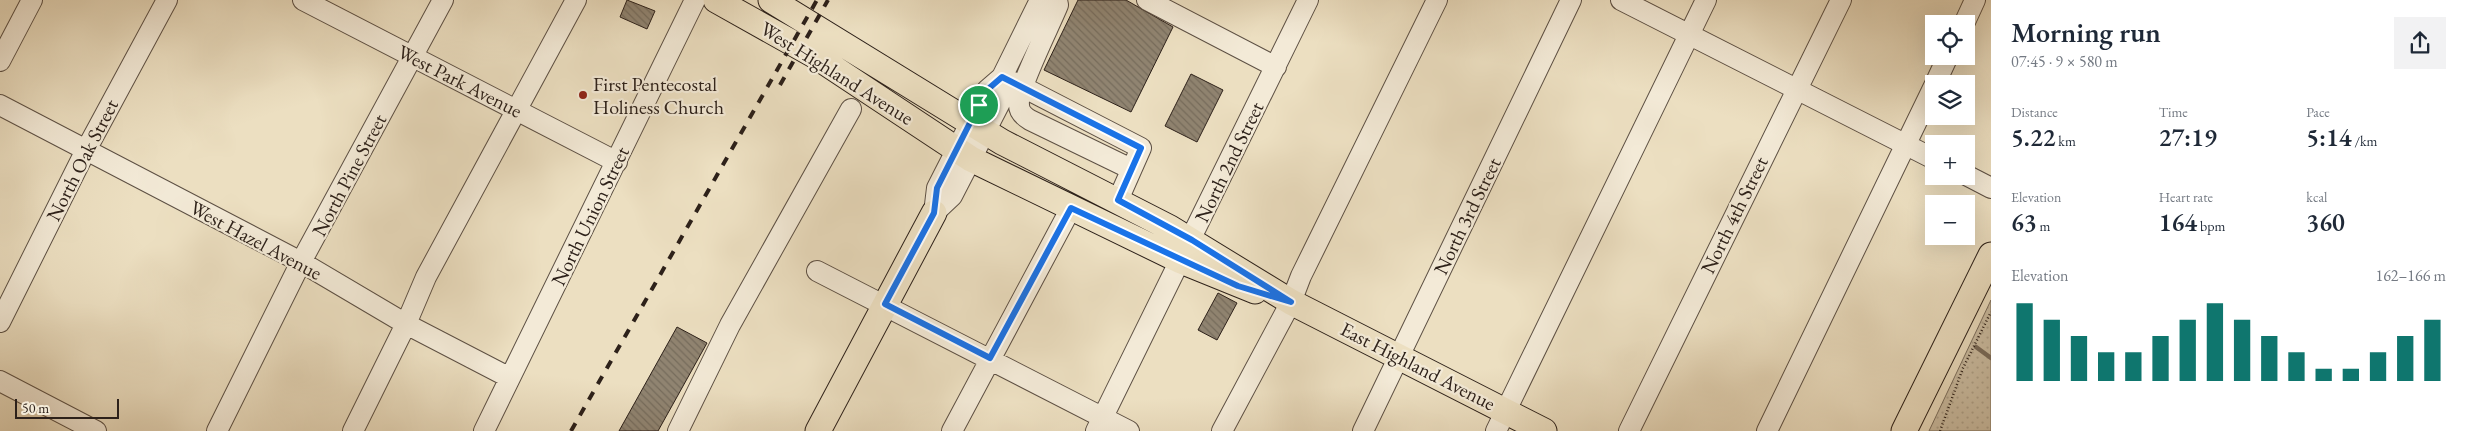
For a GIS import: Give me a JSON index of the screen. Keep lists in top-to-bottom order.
{
  "streets": {
    "main road": ["West Highland Avenue", "East Highland Avenue"],
    "street": [
      "West Park Avenue",
      "North Oak Street",
      "North 2nd Street",
      "North Pine Street",
      "North 4th Street",
      "North Union Street",
      "North 3rd Street",
      "West Hazel Avenue"
    ]
  },
  "crossings": [
    ["West Highland Avenue", "East Highland Avenue"],
    ["West Park Avenue", "North Pine Street"],
    ["West Park Avenue", "North Union Street"],
    ["North Oak Street", "West Hazel Avenue"],
    ["North 2nd Street", "East Highland Avenue"],
    ["North Pine Street", "West Hazel Avenue"],
    ["North Union Street", "West Hazel Avenue"],
    ["North 3rd Street", "East Highland Avenue"]
  ],
  "places": ["First Pentecostal Holiness Church"],
  "scale_bar": "50 m",
  "page": {
    "heading": ["Morning run", "07:45 · 9 × 580 m"],
    "map_buttons": ["+", "−"],
    "stats": [
      ["Distance", "5.22 km"],
      ["Time", "27:19"],
      ["Pace", "5:14 /km"],
      ["Elevation", "63 m"],
      ["Heart rate", "164 bpm"],
      ["kcal", "360"]
    ],
    "chart": ["Elevation", "162–166 m"],
    "scale": "50 m"
  }
}
